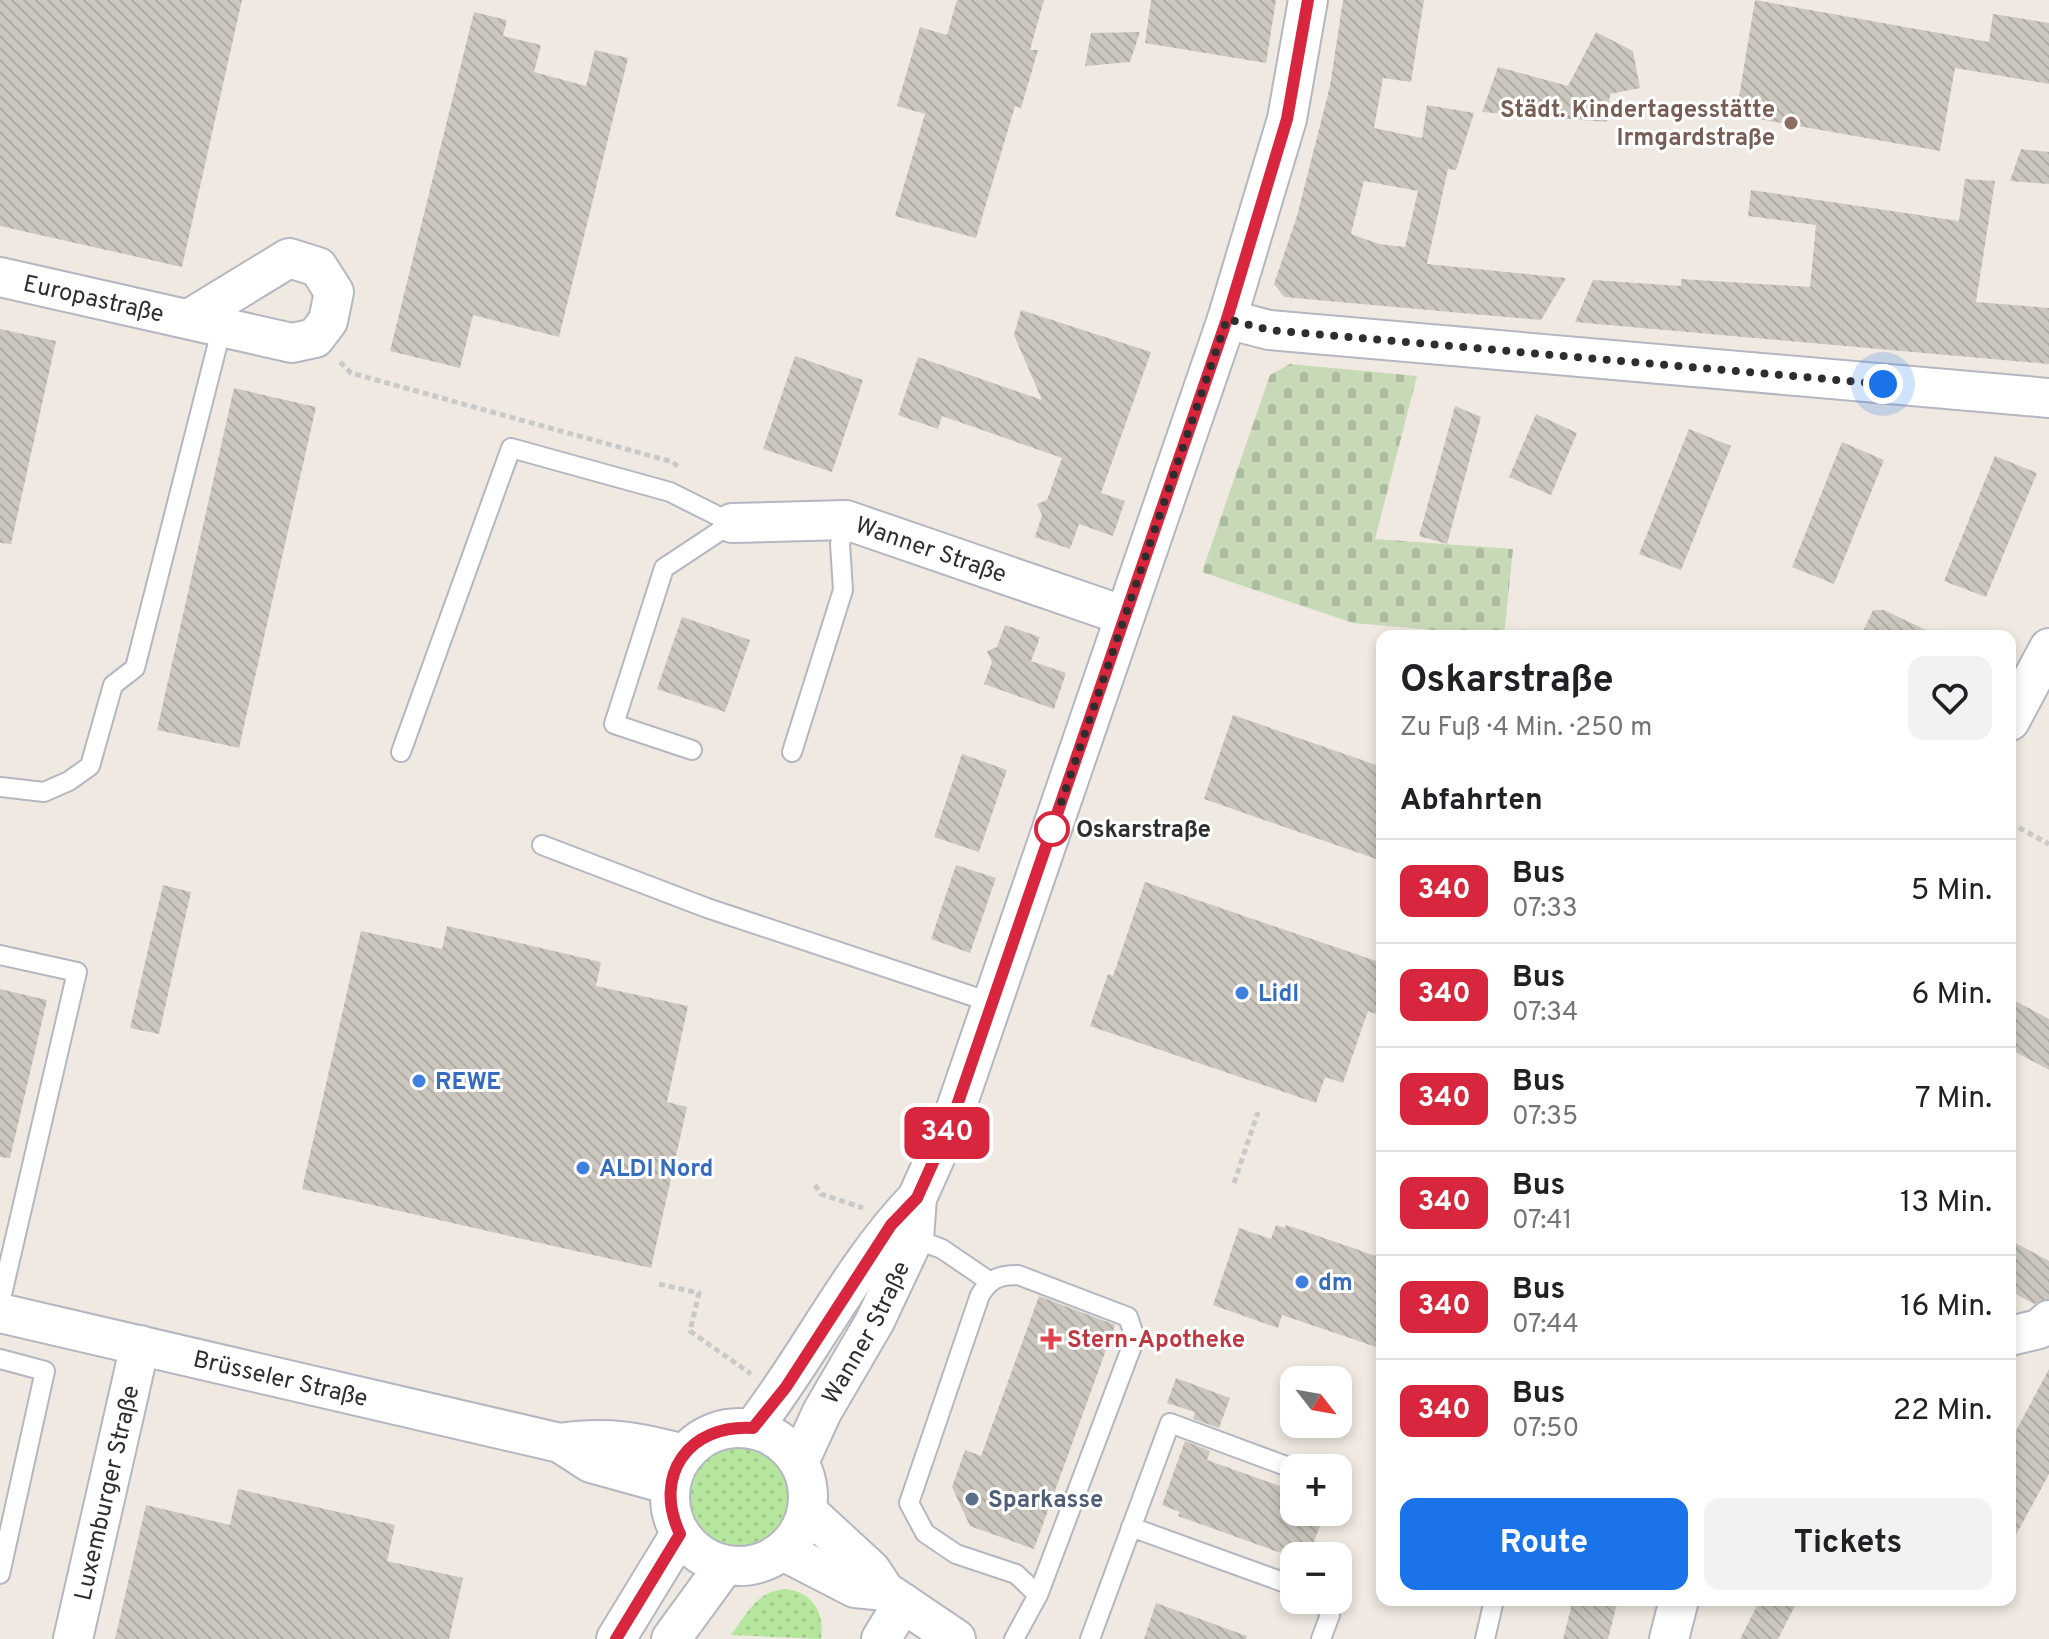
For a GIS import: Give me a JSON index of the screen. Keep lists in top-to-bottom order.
{
  "streets": {
    "street": [
      "Europastraße",
      "Wanner Straße",
      "Brüsseler Straße",
      "Luxemburger Straße"
    ]
  },
  "crossings": [
    ["Wanner Straße", "Brüsseler Straße"],
    ["Brüsseler Straße", "Luxemburger Straße"]
  ],
  "places": {
    "other": [
      "Städt. Kindertagesstätte Irmgardstraße",
      "Oskarstraße",
      "Lidl",
      "REWE",
      "ALDI Nord",
      "dm",
      "Sparkasse"
    ],
    "health": ["Stern-Apotheke"]
  },
  "lines": ["bus line 340"],
  "north": "bottom right",
  "page": {
    "on_map": "340",
    "heading": [
      ["Oskarstraße", "Zu Fuß · 4 Min. · 250 m"],
      "Abfahrten"
    ],
    "list": [
      {
        "mark": "340",
        "name": "Bus",
        "note": "07:33",
        "value": "5 Min."
      },
      {
        "mark": "340",
        "name": "Bus",
        "note": "07:34",
        "value": "6 Min."
      },
      {
        "mark": "340",
        "name": "Bus",
        "note": "07:35",
        "value": "7 Min."
      },
      {
        "mark": "340",
        "name": "Bus",
        "note": "07:41",
        "value": "13 Min."
      },
      {
        "mark": "340",
        "name": "Bus",
        "note": "07:44",
        "value": "16 Min."
      },
      {
        "mark": "340",
        "name": "Bus",
        "note": "07:50",
        "value": "22 Min."
      }
    ],
    "map_buttons": ["+", "−"],
    "buttons": ["Route", "Tickets"]
  }
}
